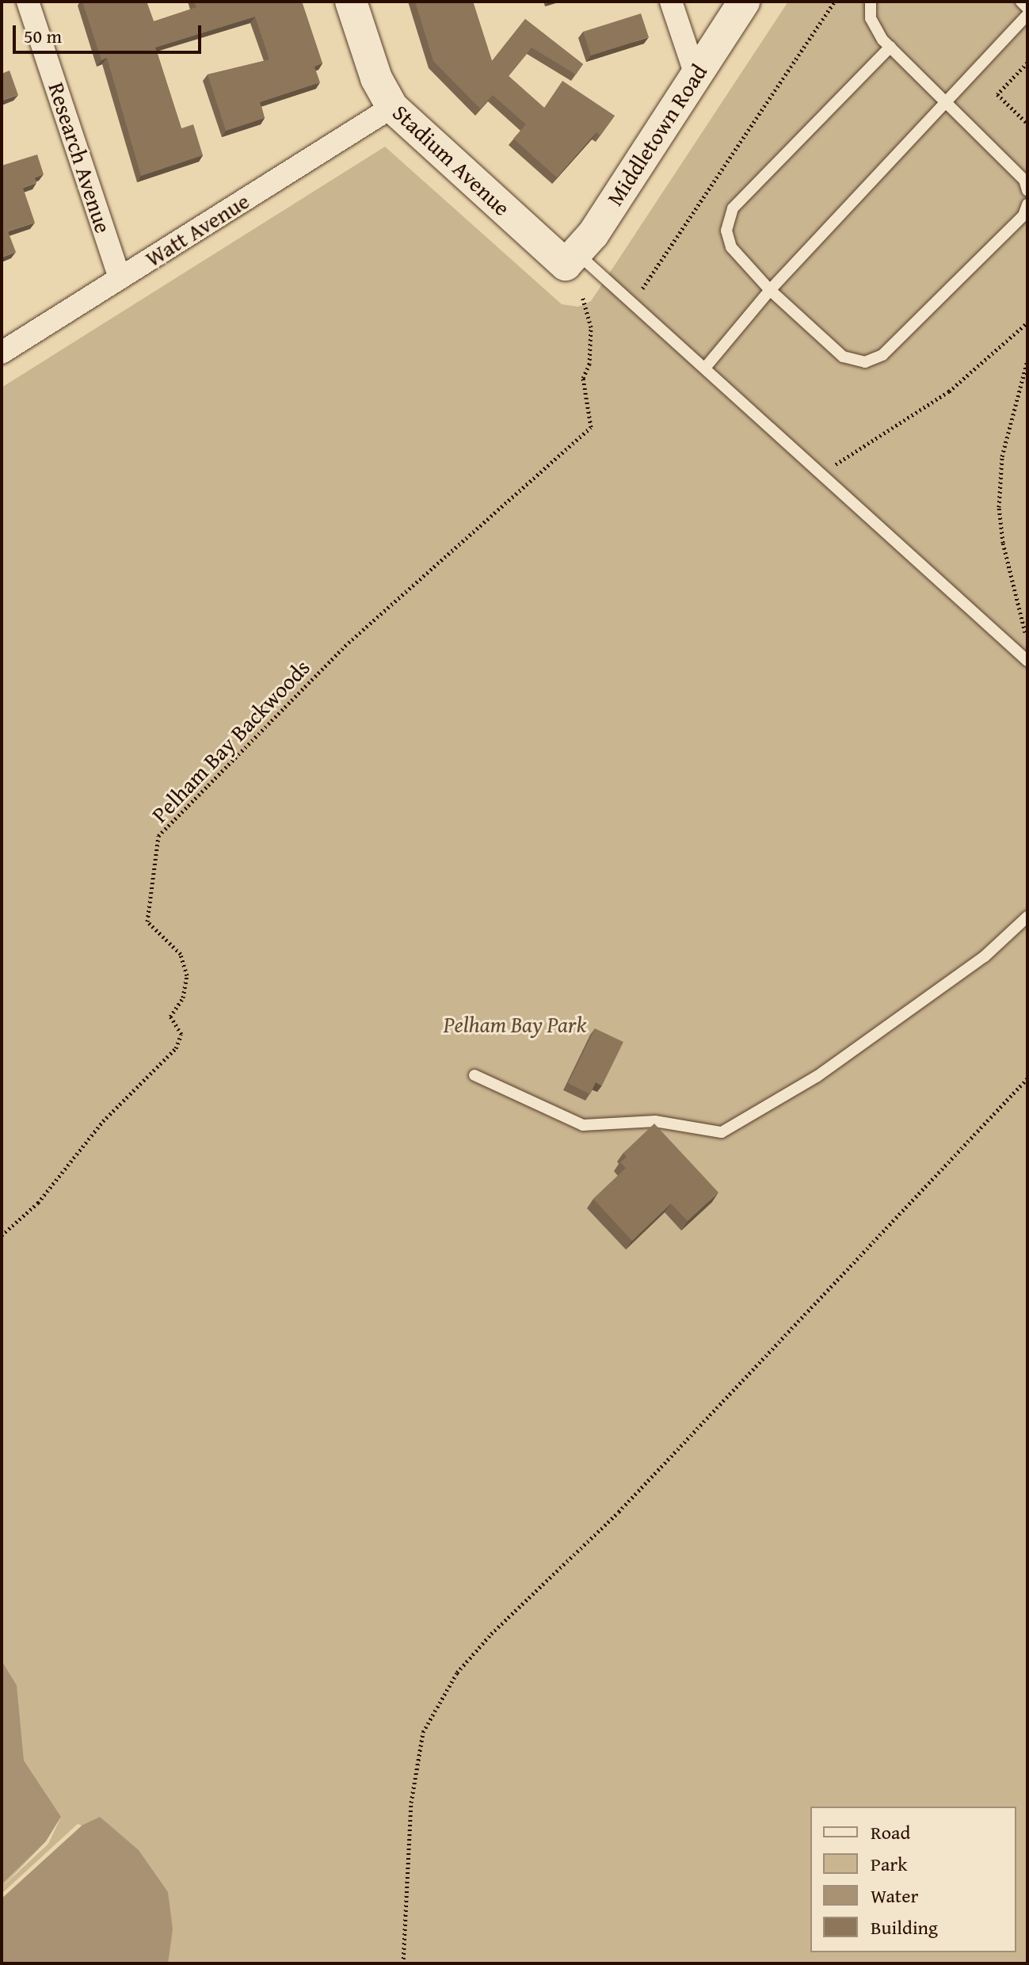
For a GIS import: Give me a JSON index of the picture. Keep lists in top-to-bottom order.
{
  "streets": {
    "street": [
      "Middletown Road",
      "Research Avenue",
      "Stadium Avenue",
      "Watt Avenue"
    ],
    "path": ["Pelham Bay Backwoods"]
  },
  "crossings": [
    ["Middletown Road", "Stadium Avenue"],
    ["Research Avenue", "Watt Avenue"],
    ["Stadium Avenue", "Watt Avenue"]
  ],
  "parks": ["Pelham Bay Park"],
  "legend": [
    "Road",
    "Park",
    "Water",
    "Building"
  ],
  "scale_bar": "50 m"
}
